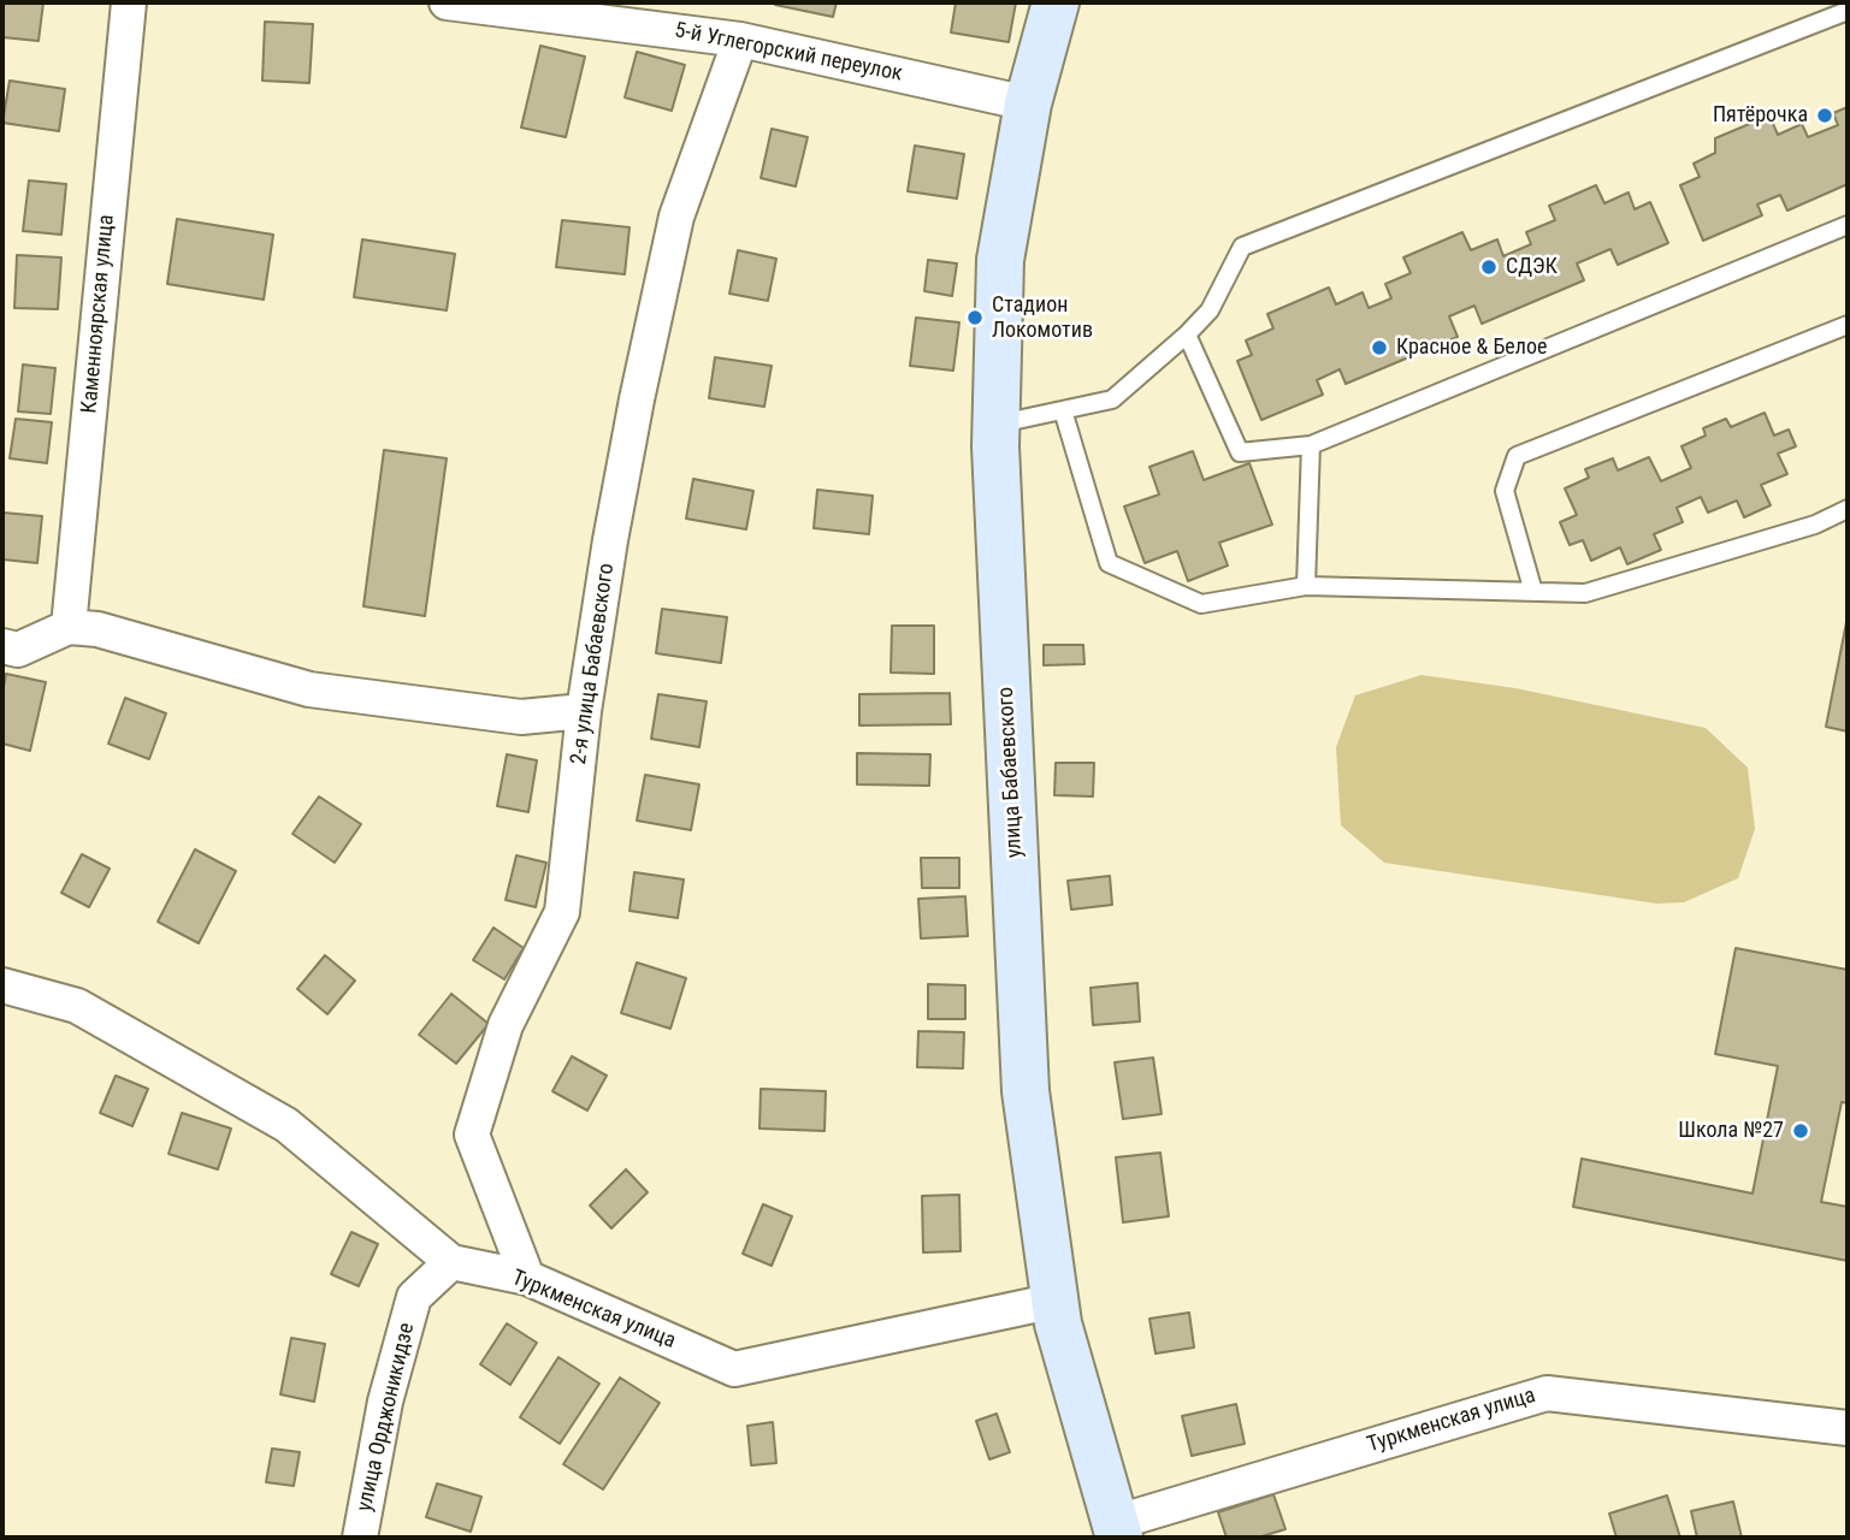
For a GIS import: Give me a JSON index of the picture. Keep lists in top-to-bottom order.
{
  "streets": {
    "main road": ["улица Бабаевского"],
    "street": [
      "5-й Углегорский переулок",
      "Каменноярская улица",
      "2-я улица Бабаевского",
      "Туркменская улица",
      "улица Орджоникидзе"
    ]
  },
  "crossings": [
    ["5-й Углегорский переулок", "2-я улица Бабаевского"],
    ["5-й Углегорский переулок", "улица Бабаевского"],
    ["2-я улица Бабаевского", "Туркменская улица"],
    ["улица Бабаевского", "Туркменская улица"],
    ["Туркменская улица", "улица Орджоникидзе"]
  ],
  "places": [
    "Пятёрочка",
    "СДЭК",
    "Стадион Локомотив",
    "Красное & Белое",
    "Школа №27"
  ]
}
